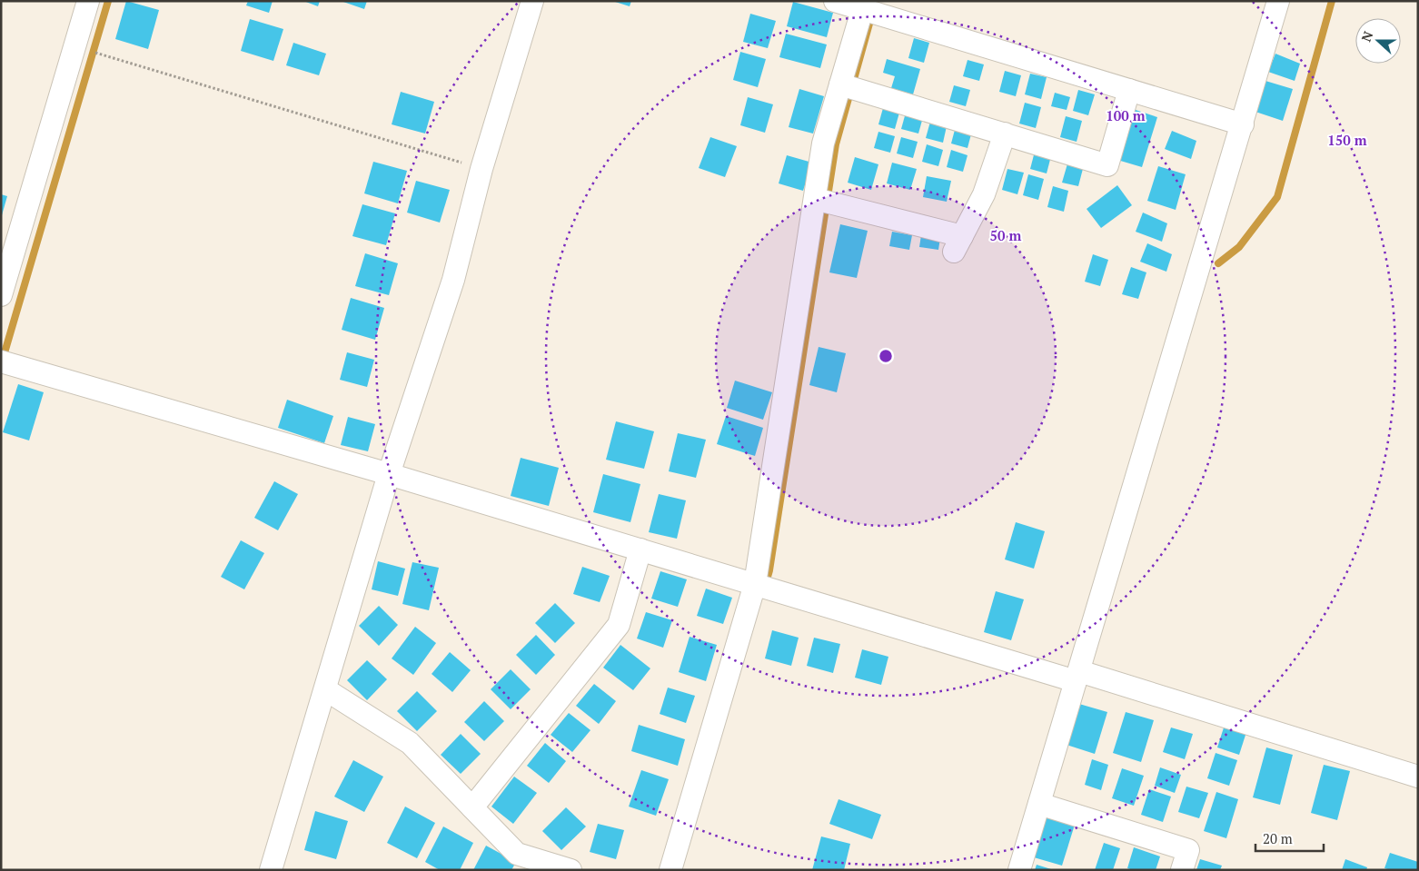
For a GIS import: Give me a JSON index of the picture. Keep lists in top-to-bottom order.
{
  "scale_bar": "20 m",
  "north": "left",
  "rings": ["100 m", "150 m", "50 m"]
}
